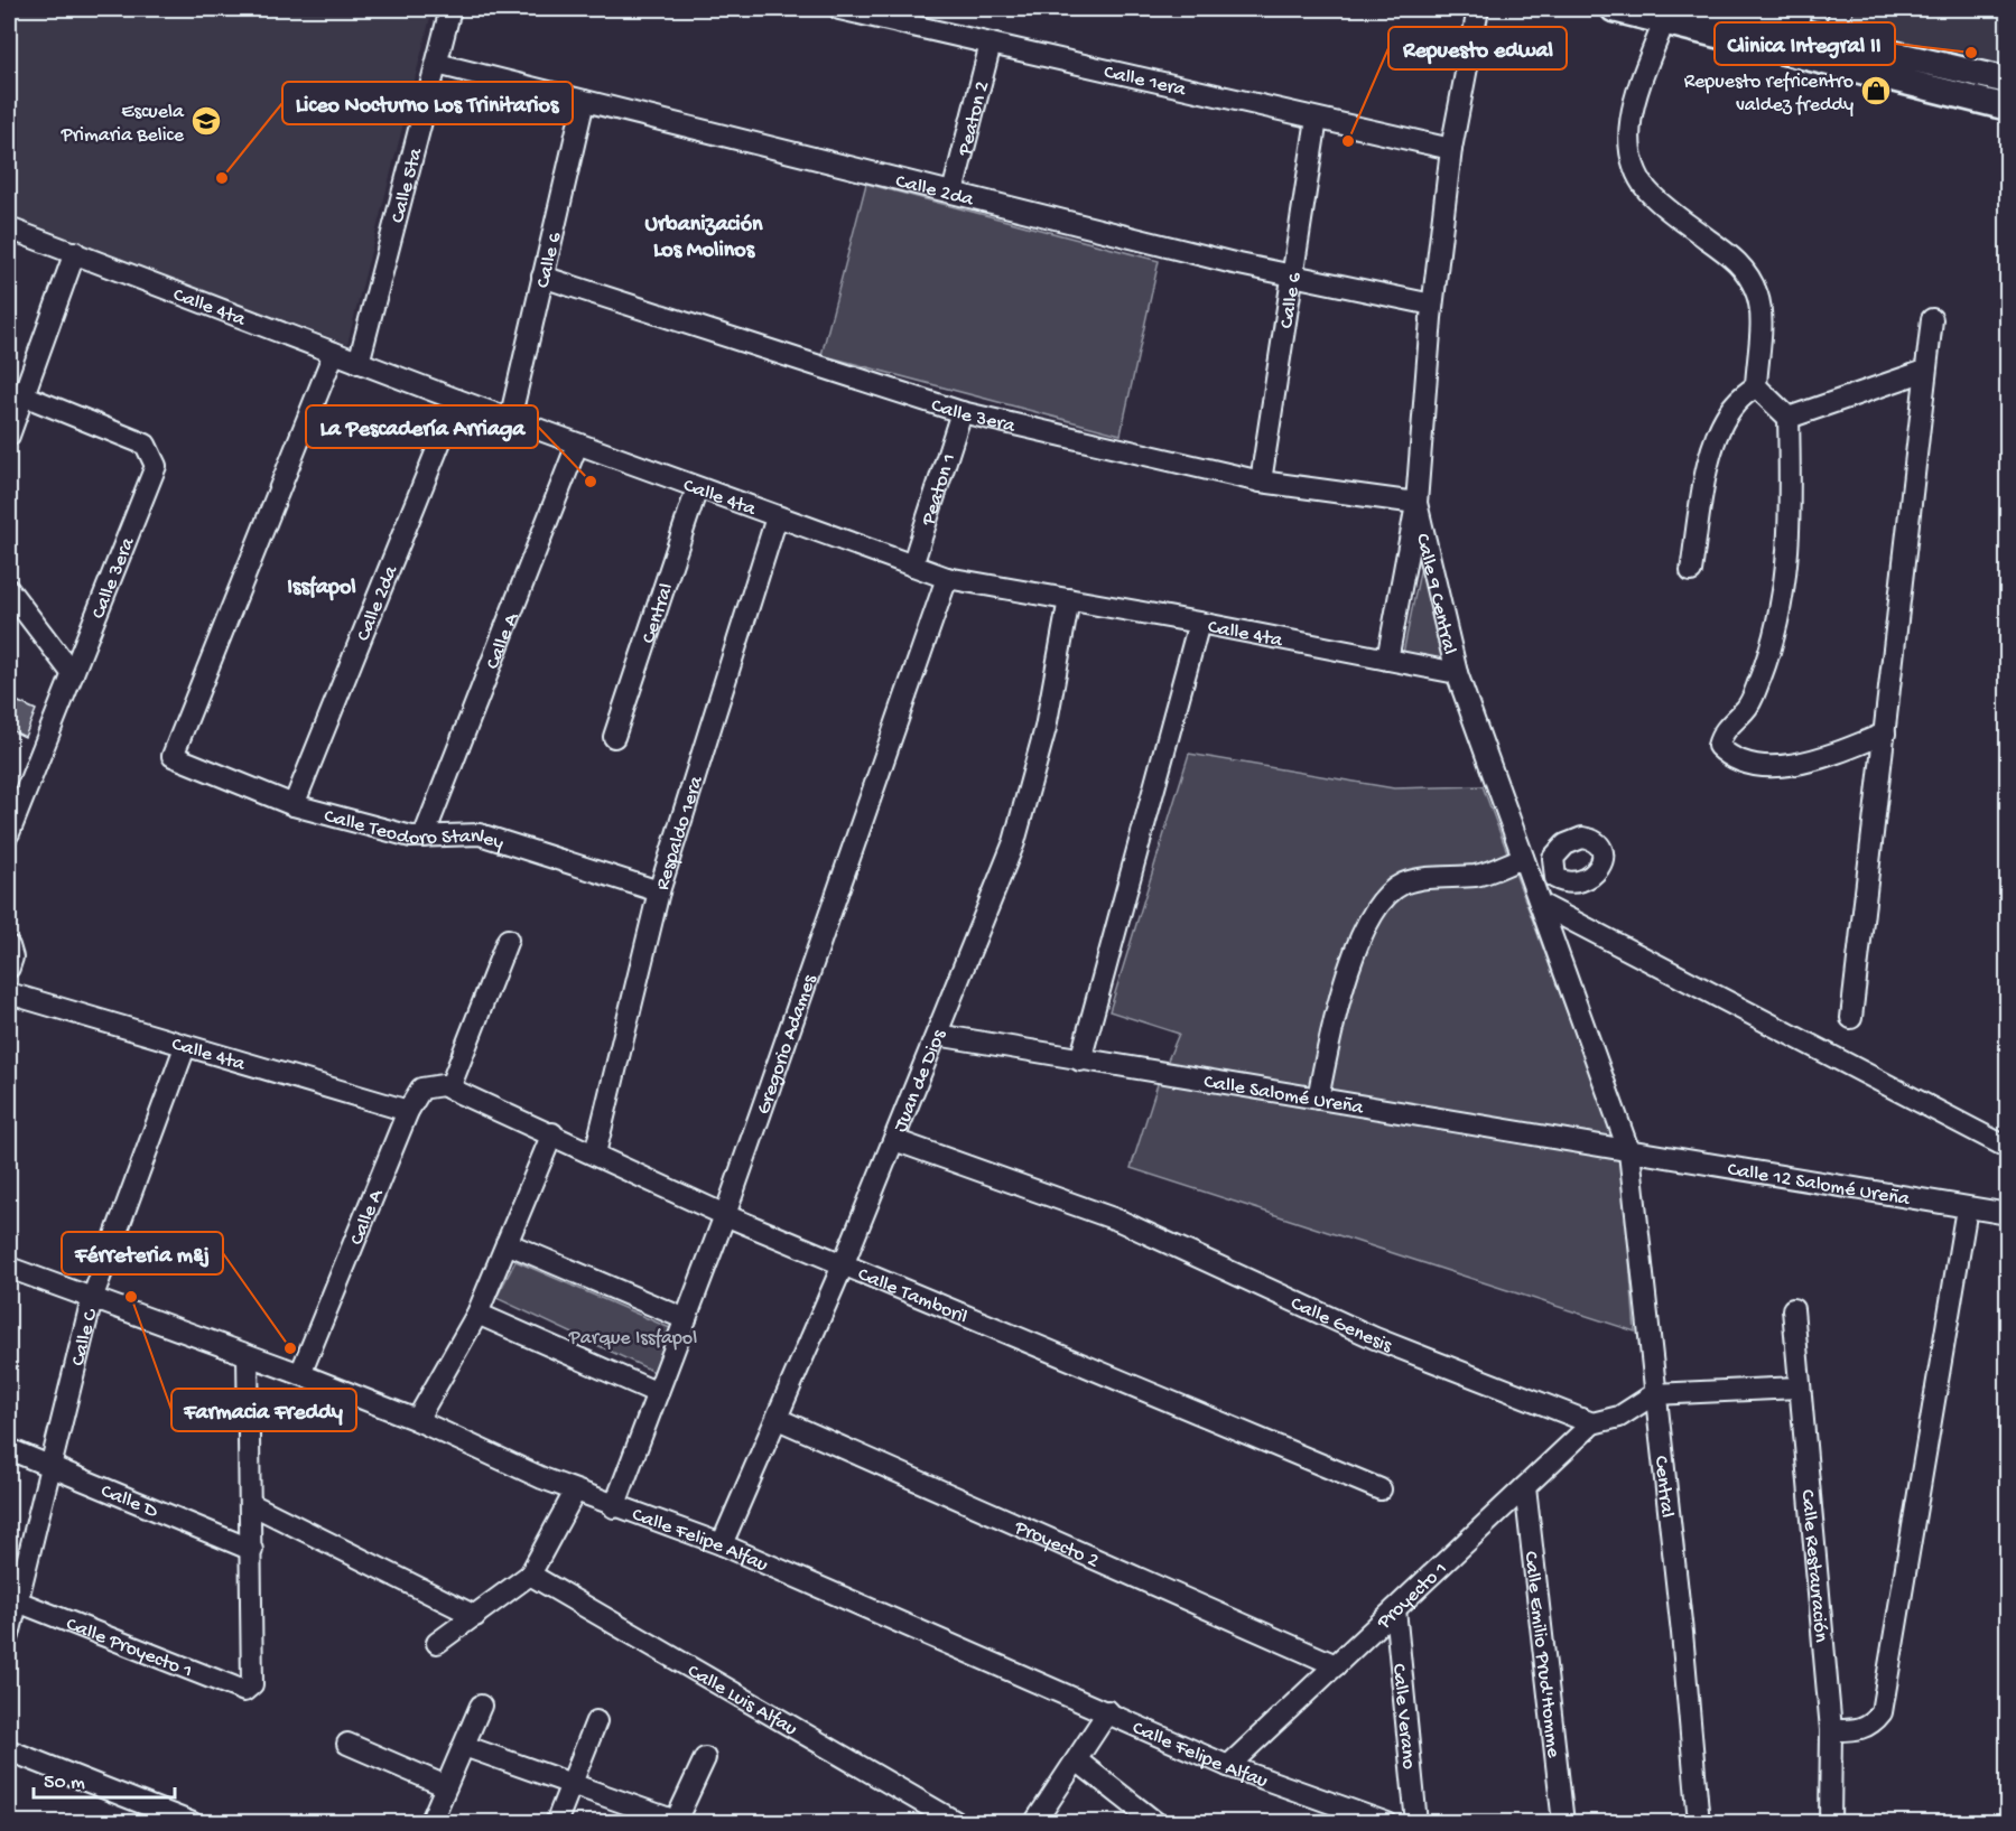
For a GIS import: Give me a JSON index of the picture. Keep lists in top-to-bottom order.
{
  "streets": {
    "street": [
      "Calle 1era",
      "Peaton 2",
      "Calle 5ta",
      "Calle 2da",
      "Calle 6",
      "Calle 4ta",
      "Calle 3era",
      "Peaton 1",
      "Calle 9 Central",
      "Central",
      "Calle A",
      "Calle Teodoro Stanley",
      "Respaldo 1era",
      "Gregorio Adames",
      "Juan de Dios",
      "Calle Salomé Ureña",
      "Calle 12 Salomé Ureña",
      "Calle Tamboril",
      "Calle Genesis",
      "Calle C",
      "Calle D",
      "Calle Felipe Alfau",
      "Proyecto 2",
      "Calle Restauración",
      "Proyecto 1",
      "Calle Proyecto 1",
      "Calle Emilio Prud'Homme",
      "Calle Luis Alfau",
      "Calle Verano"
    ]
  },
  "crossings": [
    ["Calle 1era", "Peaton 2"],
    ["Calle 1era", "Calle 6"],
    ["Calle 1era", "Calle 9 Central"],
    ["Peaton 2", "Calle 2da"],
    ["Calle 5ta", "Calle 2da"],
    ["Calle 5ta", "Calle 4ta"],
    ["Calle 2da", "Calle 6"],
    ["Calle 2da", "Calle 4ta"],
    ["Calle 2da", "Calle 9 Central"],
    ["Calle 2da", "Calle Teodoro Stanley"],
    ["Calle 6", "Calle 4ta"],
    ["Calle 6", "Calle 3era"],
    ["Calle 4ta", "Peaton 1"],
    ["Calle 4ta", "Calle 9 Central"],
    ["Calle 4ta", "Central"],
    ["Calle 4ta", "Calle A"],
    ["Calle 4ta", "Calle Teodoro Stanley"],
    ["Calle 4ta", "Respaldo 1era"],
    ["Calle 4ta", "Gregorio Adames"],
    ["Calle 4ta", "Juan de Dios"],
    ["Calle 4ta", "Calle C"],
    ["Calle 3era", "Peaton 1"],
    ["Calle 3era", "Calle 9 Central"],
    ["Calle 9 Central", "Central"],
    ["Calle 9 Central", "Calle Salomé Ureña"],
    ["Calle 9 Central", "Calle 12 Salomé Ureña"],
    ["Central", "Calle Salomé Ureña"],
    ["Central", "Calle 12 Salomé Ureña"],
    ["Calle A", "Calle Teodoro Stanley"],
    ["Calle A", "Calle Tamboril"],
    ["Calle A", "Calle Felipe Alfau"],
    ["Calle Teodoro Stanley", "Respaldo 1era"],
    ["Respaldo 1era", "Calle Tamboril"],
    ["Gregorio Adames", "Calle Tamboril"],
    ["Gregorio Adames", "Calle Felipe Alfau"],
    ["Juan de Dios", "Calle Salomé Ureña"],
    ["Juan de Dios", "Calle Tamboril"],
    ["Juan de Dios", "Calle Genesis"],
    ["Juan de Dios", "Calle Felipe Alfau"],
    ["Juan de Dios", "Proyecto 2"],
    ["Calle Salomé Ureña", "Calle 12 Salomé Ureña"],
    ["Calle Genesis", "Proyecto 1"],
    ["Calle C", "Calle D"],
    ["Calle C", "Calle Felipe Alfau"],
    ["Calle C", "Calle Proyecto 1"],
    ["Calle D", "Calle Proyecto 1"],
    ["Calle Felipe Alfau", "Proyecto 1"],
    ["Proyecto 2", "Proyecto 1"],
    ["Proyecto 1", "Calle Emilio Prud'Homme"],
    ["Proyecto 1", "Calle Verano"]
  ],
  "districts": ["Urbanización Los Molinos", "Issfapol"],
  "parks": ["Parque Issfapol"],
  "places": {
    "other": [
      "Clinica Integral II",
      "Repuesto edwal",
      "Liceo Nocturno Los Trinitarios",
      "La Pescadería Arriaga",
      "Farmacia Freddy",
      "Férreteria m&j"
    ],
    "shop": ["Repuesto refricentro valdez freddy"],
    "school or university": ["Escuela Primaria Belice"]
  },
  "scale_bar": "50 m"
}
